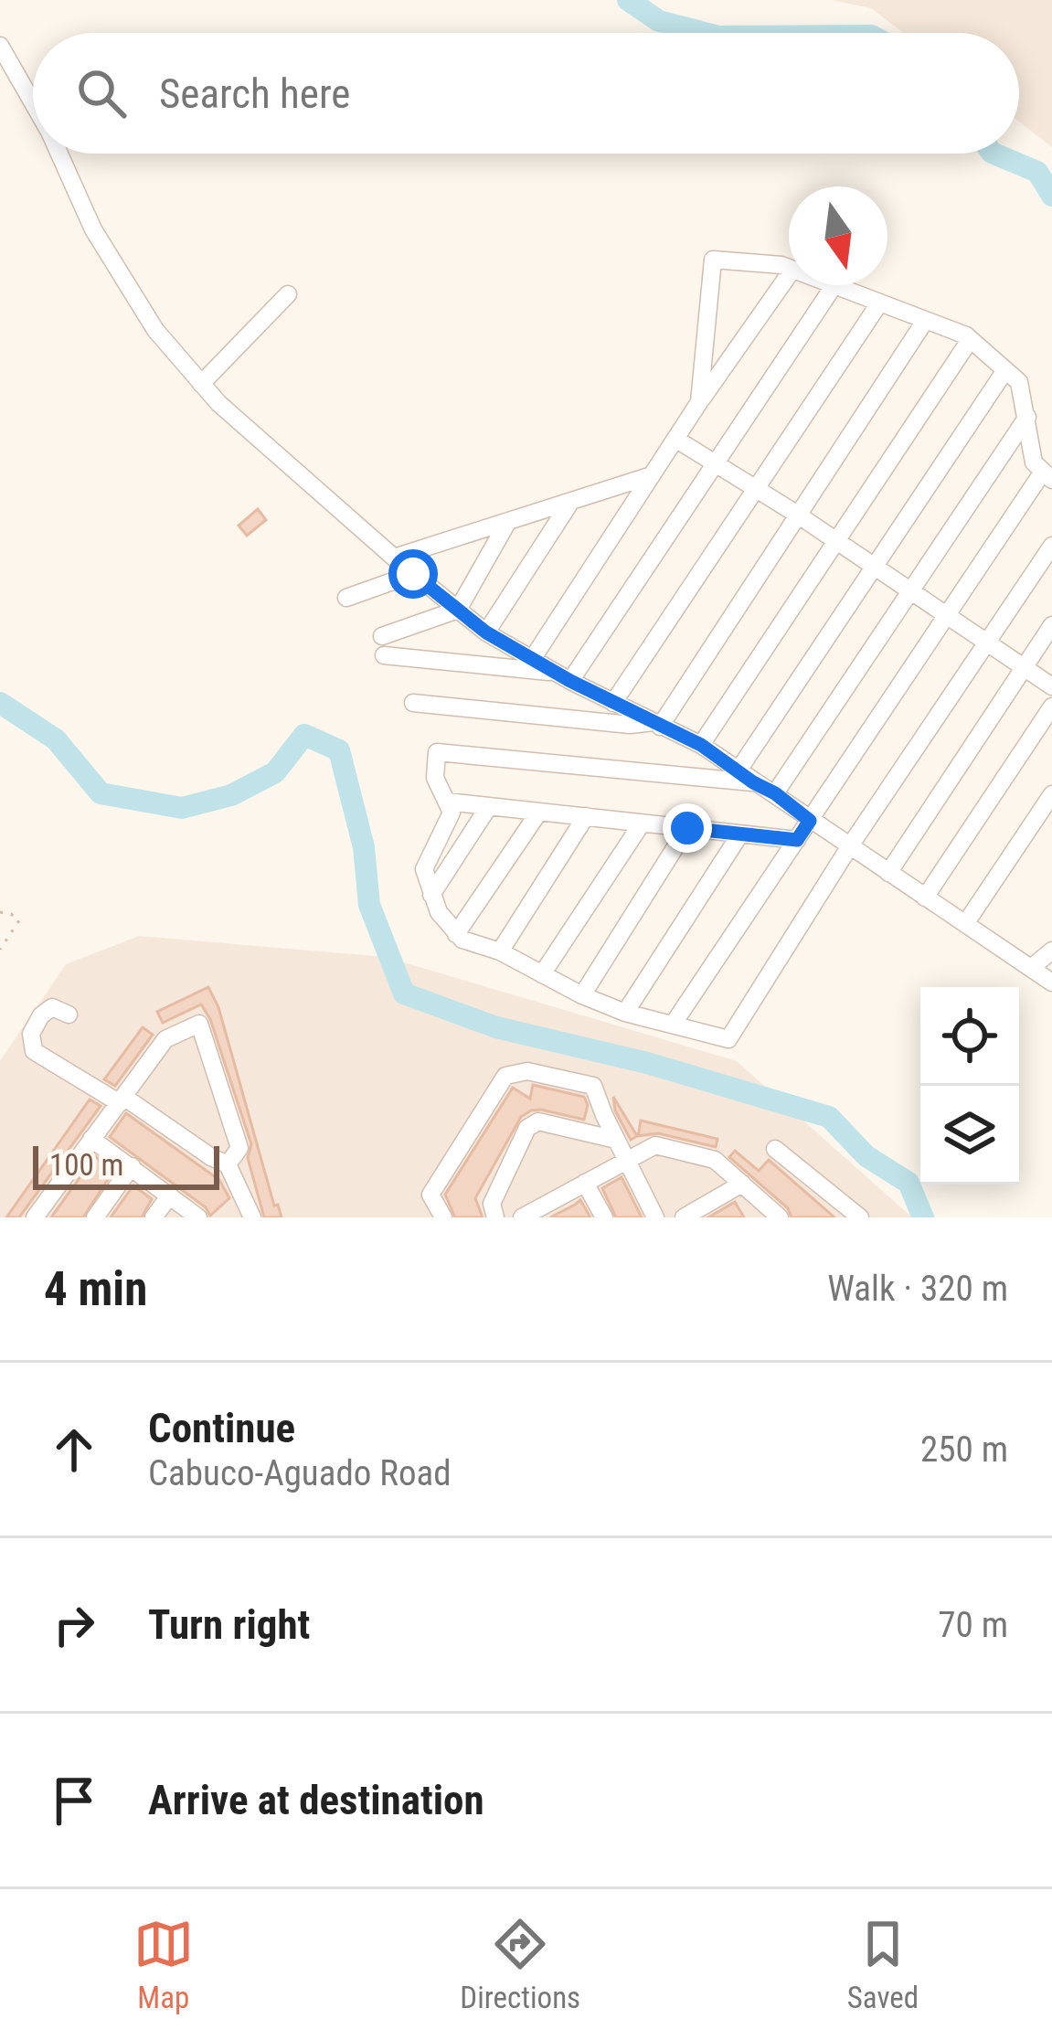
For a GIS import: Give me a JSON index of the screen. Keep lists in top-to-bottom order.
{
  "scale_bar": "100 m",
  "north": "bottom",
  "page": {
    "search": "Search here",
    "scale": "100 m",
    "heading": ["4 min", "Walk · 320 m"],
    "list": [
      ["Continue", "Cabuco-Aguado Road", "250 m"],
      ["Turn right", "70 m"],
      "Arrive at destination"
    ],
    "nav": ["Map", "Directions", "Saved"]
  }
}
